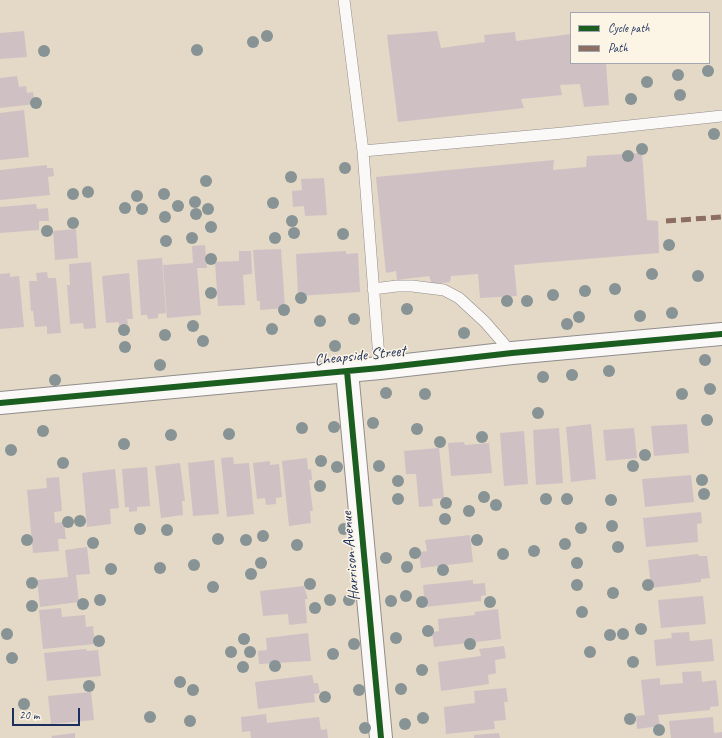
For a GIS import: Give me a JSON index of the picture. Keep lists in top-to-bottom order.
{
  "streets": {
    "street": ["Cheapside Street", "Harrison Avenue"]
  },
  "crossings": [
    ["Cheapside Street", "Harrison Avenue"]
  ],
  "legend": ["Cycle path", "Path"],
  "scale_bar": "20 m"
}
